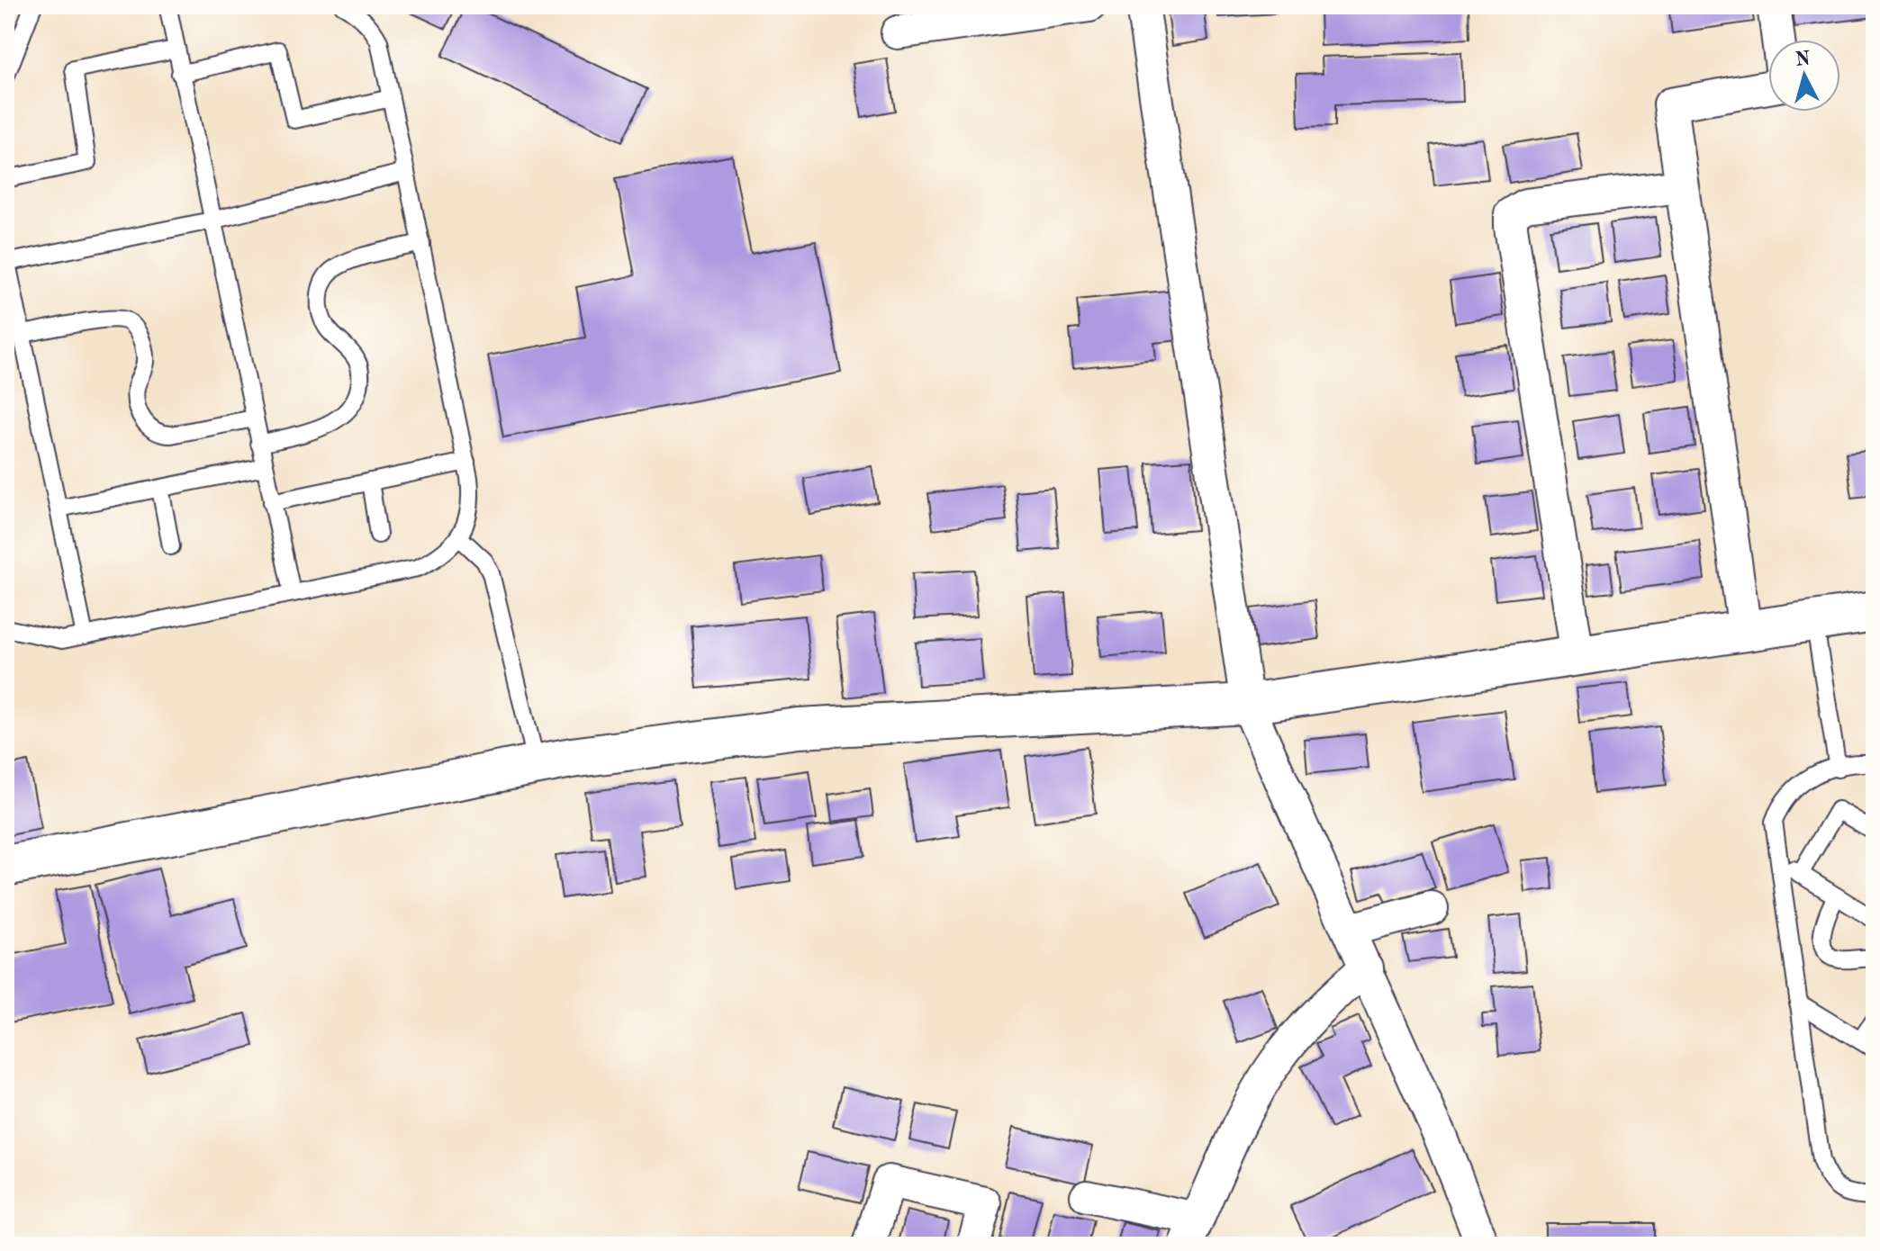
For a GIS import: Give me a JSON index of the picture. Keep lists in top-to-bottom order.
{
  "north": "top"
}
